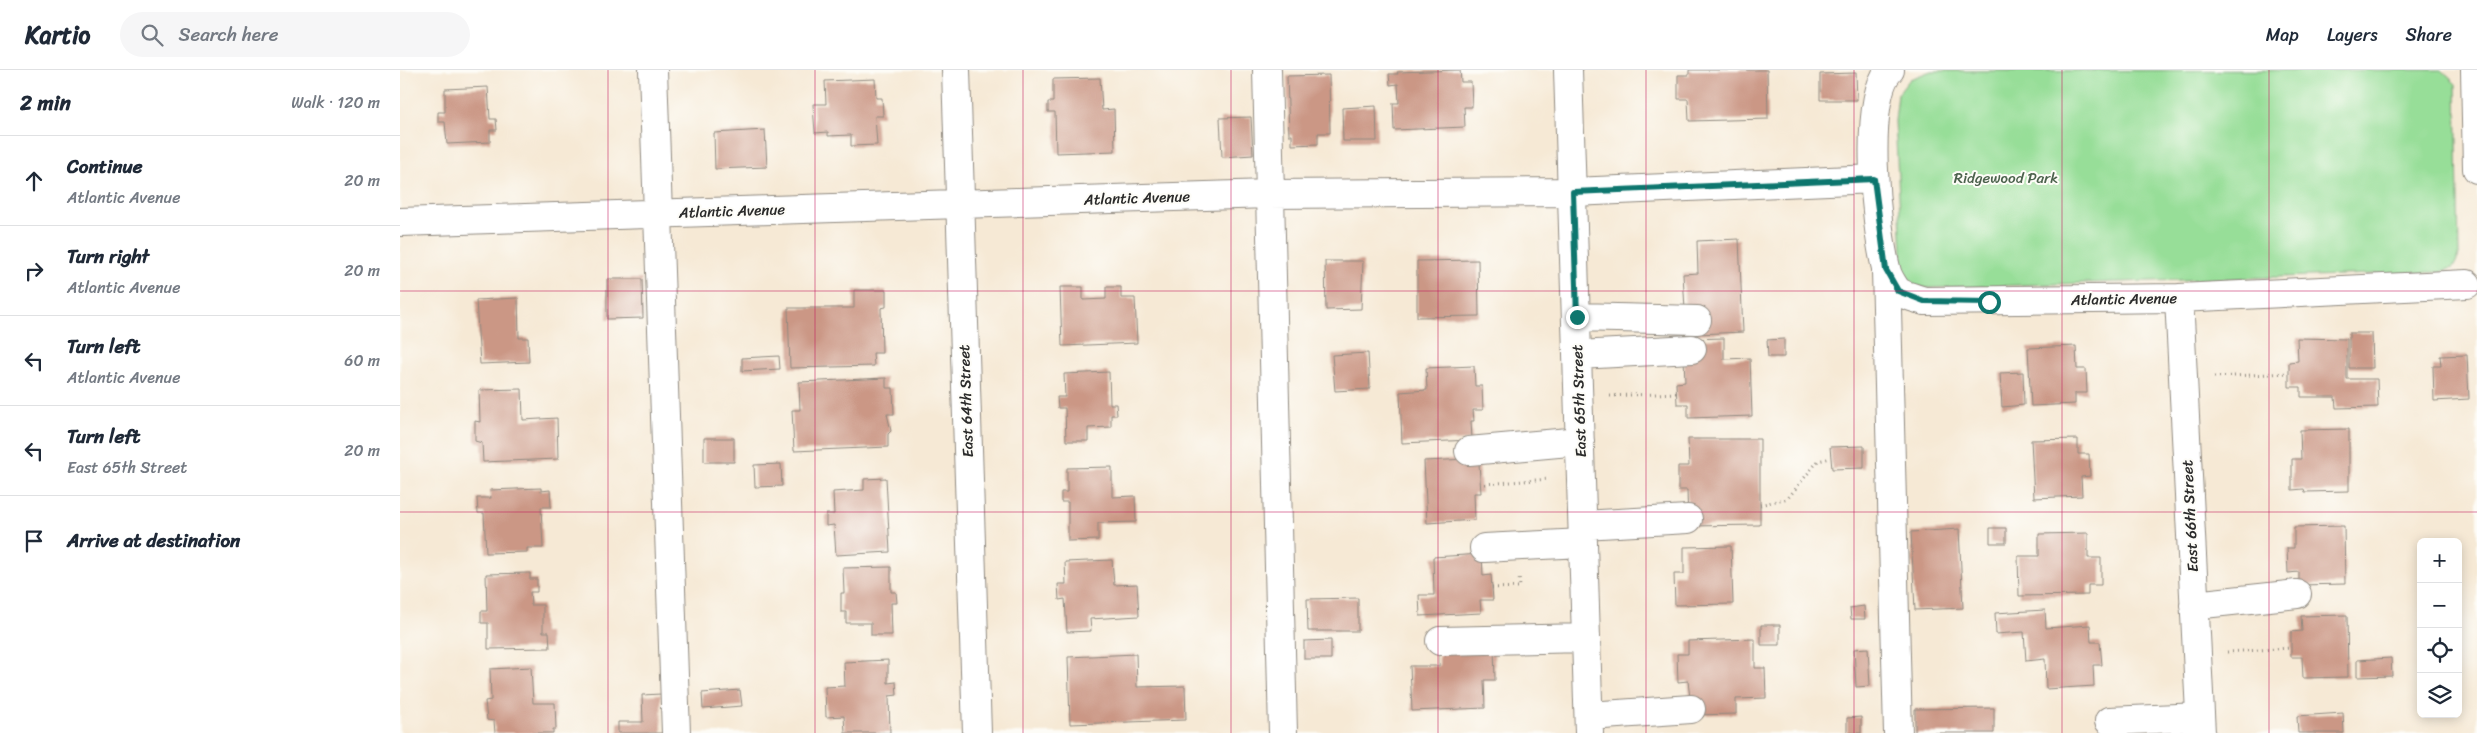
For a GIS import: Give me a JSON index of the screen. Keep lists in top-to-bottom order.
{
  "streets": {
    "street": [
      "Atlantic Avenue",
      "East 64th Street",
      "East 65th Street",
      "East 66th Street"
    ]
  },
  "crossings": [
    ["Atlantic Avenue", "East 64th Street"],
    ["Atlantic Avenue", "East 65th Street"],
    ["Atlantic Avenue", "East 66th Street"]
  ],
  "parks": ["Ridgewood Park"],
  "page": {
    "header": "Kartio",
    "search": "Search here",
    "nav": ["Map", "Layers", "Share"],
    "heading": ["2 min", "Walk · 120 m"],
    "list": [
      ["Continue", "Atlantic Avenue", "20 m"],
      ["Turn right", "Atlantic Avenue", "20 m"],
      ["Turn left", "Atlantic Avenue", "60 m"],
      ["Turn left", "East 65th Street", "20 m"],
      "Arrive at destination"
    ],
    "map_buttons": ["+", "−"]
  }
}
